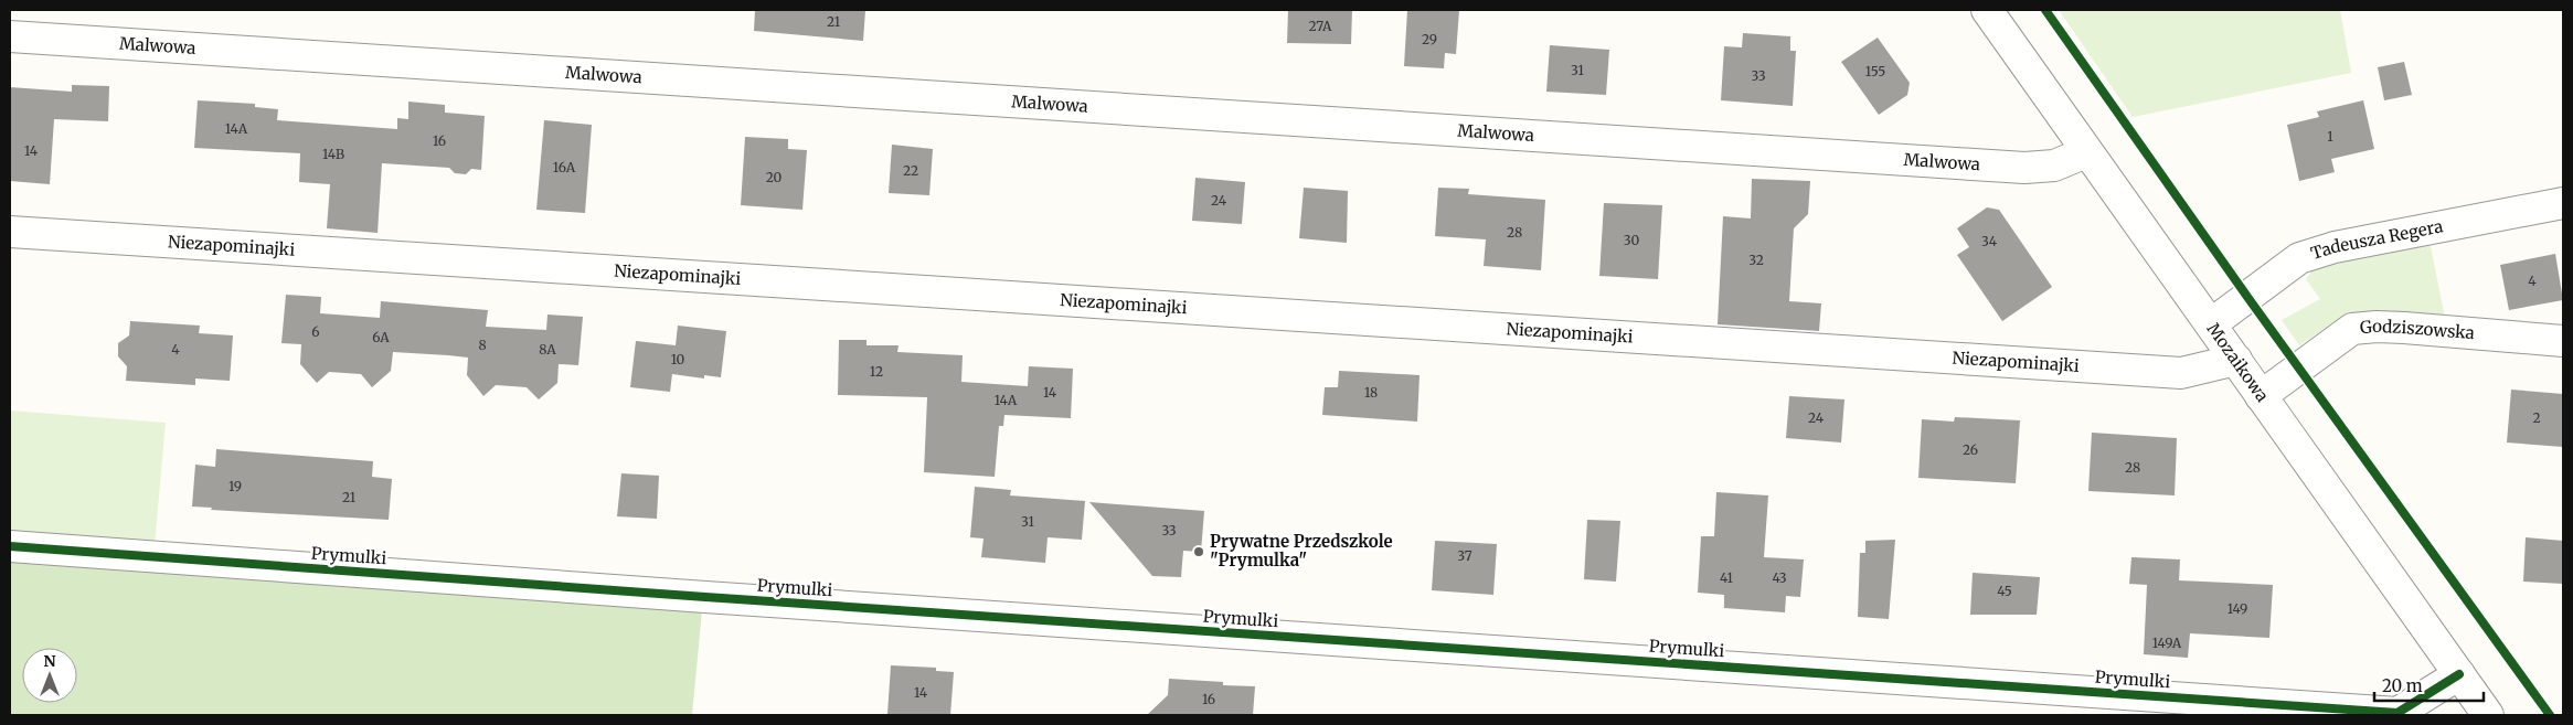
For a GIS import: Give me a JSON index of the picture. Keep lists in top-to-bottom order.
{
  "streets": {
    "street": [
      "Malwowa",
      "Tadeusza Regera",
      "Niezapominajki",
      "Godziszowska",
      "Mozaikowa",
      "Prymulki"
    ]
  },
  "crossings": [
    ["Malwowa", "Mozaikowa"],
    ["Tadeusza Regera", "Mozaikowa"],
    ["Niezapominajki", "Mozaikowa"],
    ["Godziszowska", "Mozaikowa"],
    ["Mozaikowa", "Prymulki"]
  ],
  "places": ["Prywatne Przedszkole \"Prymulka\""],
  "house_numbers": [
    "21",
    "27A",
    "29",
    "31",
    "155",
    "33",
    "14A",
    "1",
    "16",
    "14",
    "14B",
    "16A",
    "22",
    "20",
    "24",
    "28",
    "30",
    "34",
    "32",
    "4",
    "6",
    "6A",
    "8",
    "4",
    "8A",
    "10",
    "12",
    "14",
    "18",
    "14A",
    "24",
    "2",
    "26",
    "28",
    "19",
    "21",
    "31",
    "33",
    "37",
    "41",
    "43",
    "45",
    "149",
    "149A",
    "14",
    "16"
  ],
  "scale_bar": "20 m",
  "north": "top"
}
